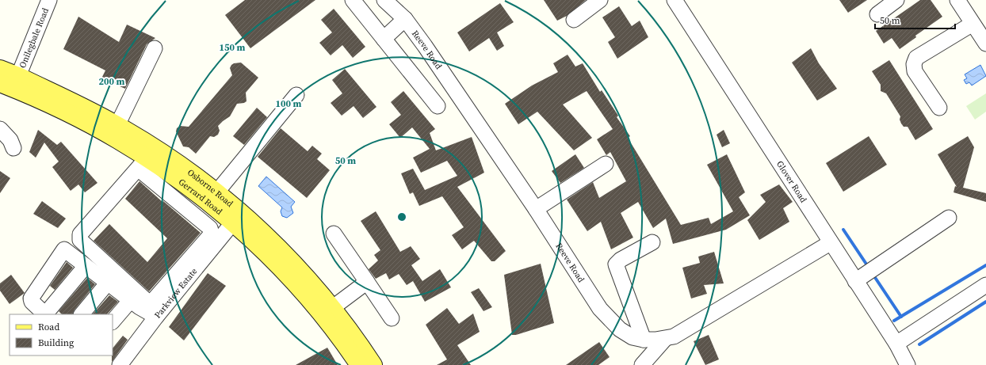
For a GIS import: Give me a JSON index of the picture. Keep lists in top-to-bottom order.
{
  "streets": {
    "main road": ["Osborne Road", "Gerrard Road"],
    "street": [
      "Onilegbale Road",
      "Reeve Road",
      "Glover Road",
      "Parkview Estate"
    ]
  },
  "crossings": [
    ["Onilegbale Road", "Osborne Road"],
    ["Reeve Road", "Glover Road"],
    ["Gerrard Road", "Parkview Estate"]
  ],
  "legend": ["Road", "Building"],
  "scale_bar": "50 m",
  "rings": [
    "150 m",
    "200 m",
    "100 m",
    "50 m"
  ]
}
